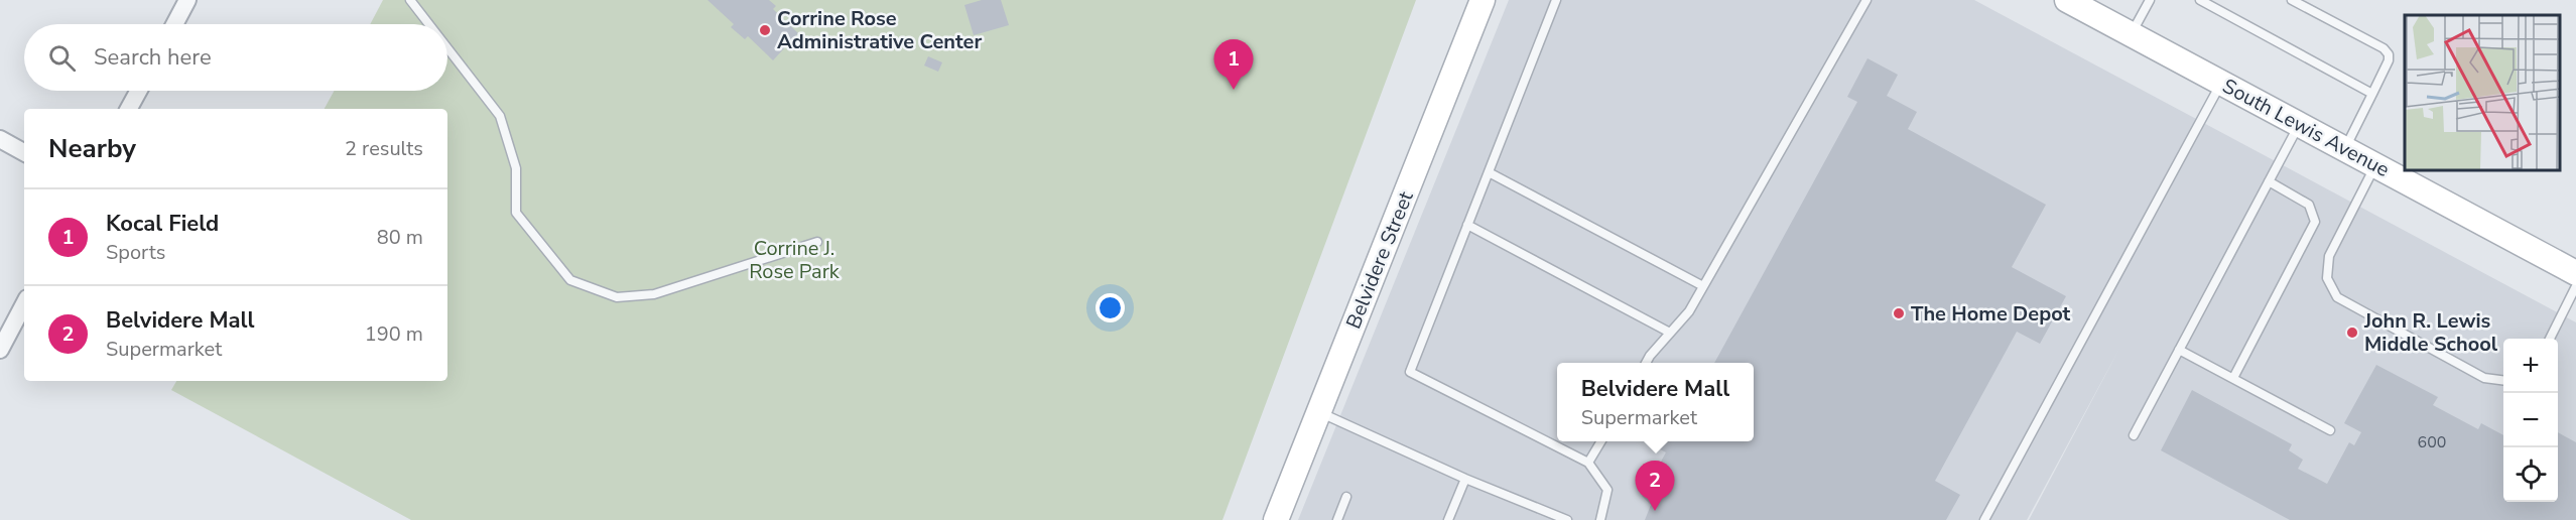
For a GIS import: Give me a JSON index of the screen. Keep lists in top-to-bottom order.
{
  "streets": {
    "main road": ["South Lewis Avenue", "Belvidere Street"]
  },
  "parks": ["Corrine J. Rose Park"],
  "places": ["Corrine Rose Administrative Center", "The Home Depot", "John R. Lewis Middle School"],
  "house_numbers": ["600"],
  "page": {
    "search": "Search here",
    "pins": ["1", "2"],
    "heading": ["Nearby", "2 results"],
    "list": [
      {
        "mark": "1",
        "name": "Kocal Field",
        "note": "Sports",
        "value": "80 m"
      },
      {
        "mark": "2",
        "name": "Belvidere Mall",
        "note": "Supermarket",
        "value": "190 m"
      }
    ],
    "map_buttons": ["+", "−"],
    "popup": ["Belvidere Mall", "Supermarket"]
  }
}
